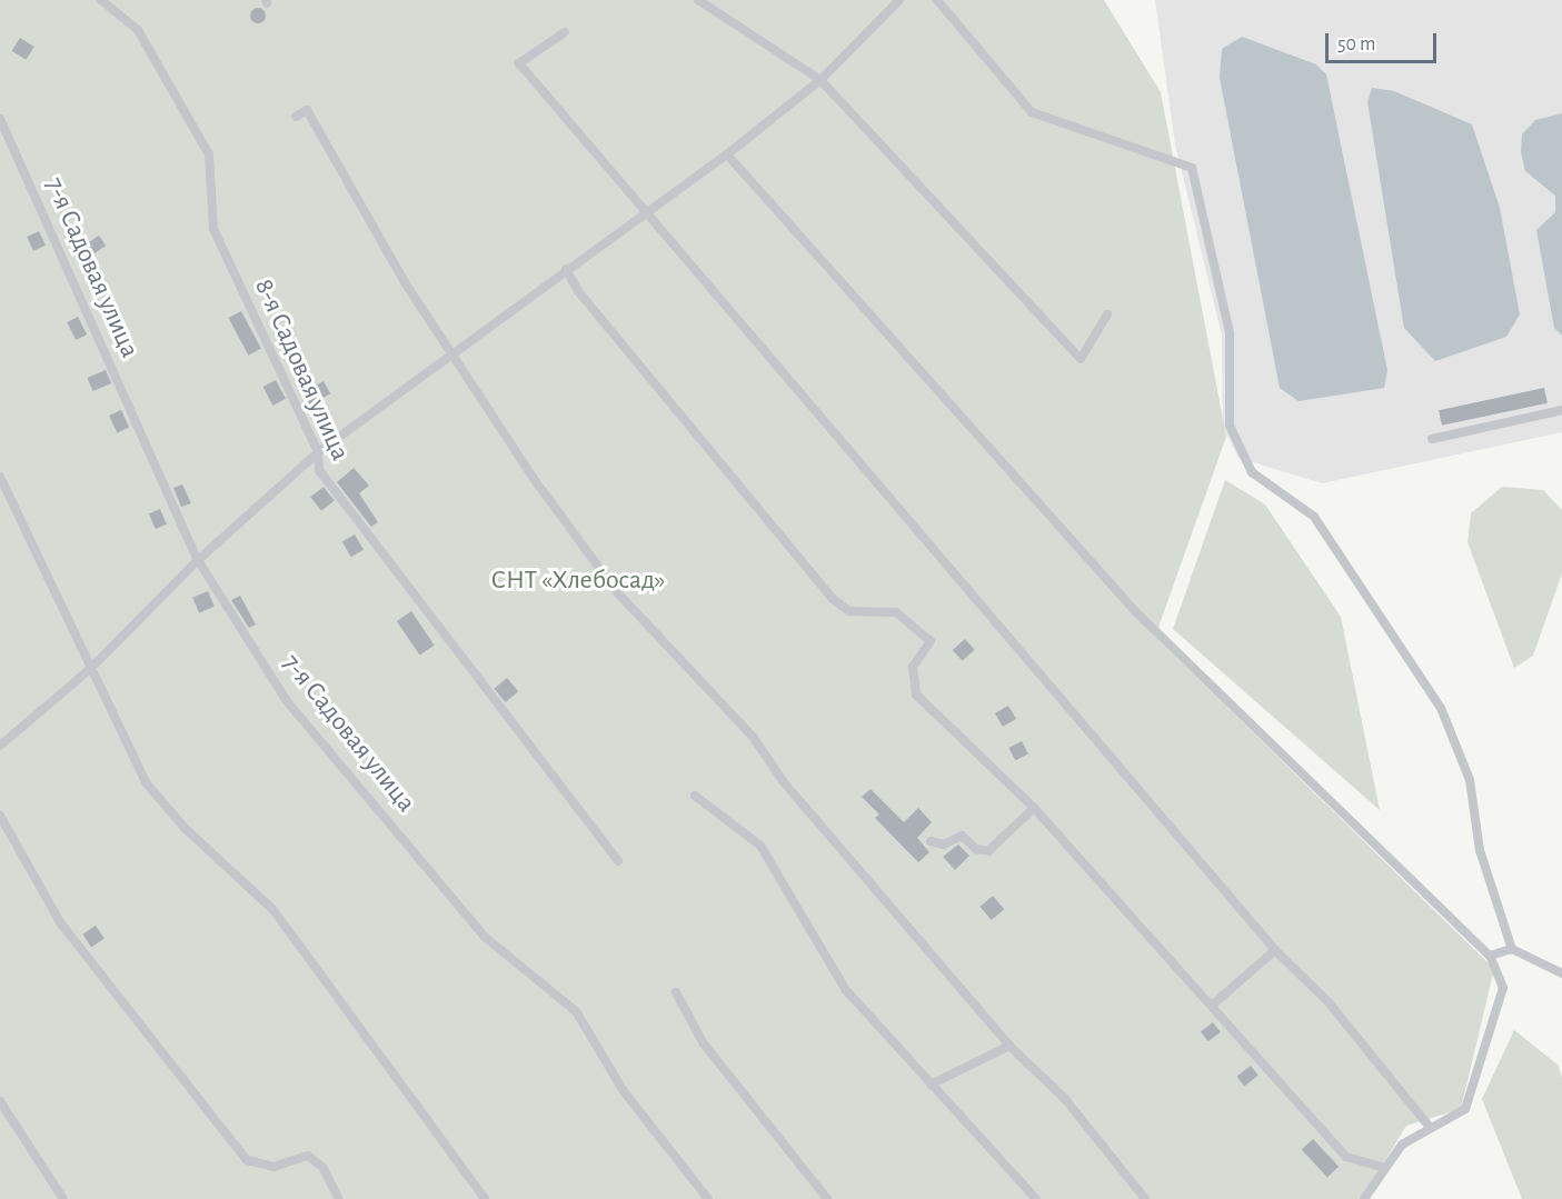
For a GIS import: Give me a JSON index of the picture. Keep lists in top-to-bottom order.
{
  "streets": {
    "lane": ["7-я Садовая улица", "8-я Садовая улица"]
  },
  "parks": ["СНТ «Хлебосад»"],
  "scale_bar": "50 m"
}
